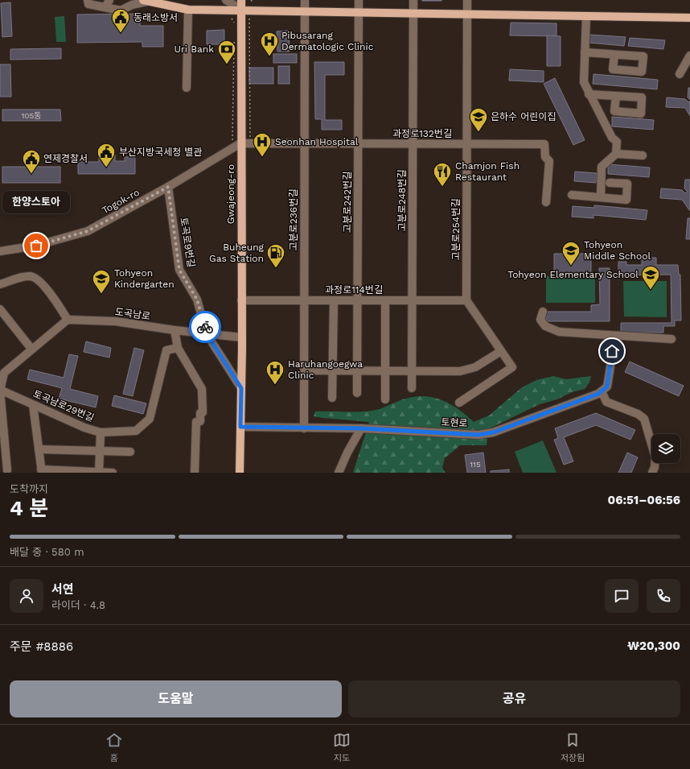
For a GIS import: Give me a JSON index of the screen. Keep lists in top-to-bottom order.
{
  "streets": {
    "main road": ["Gwajeong-ro"],
    "street": [
      "과정로132번길",
      "고분로248번길",
      "Togok-ro",
      "고분로242번길",
      "고분로236번길",
      "고분로254번길",
      "토곡로9번길",
      "과정로114번길",
      "도곡남로",
      "토곡남로29번길",
      "토현로"
    ]
  },
  "crossings": [
    ["과정로132번길", "Gwajeong-ro"],
    ["과정로132번길", "고분로248번길"],
    ["과정로132번길", "Togok-ro"],
    ["과정로132번길", "고분로242번길"],
    ["과정로132번길", "고분로236번길"],
    ["과정로132번길", "고분로254번길"],
    ["Gwajeong-ro", "Togok-ro"],
    ["Gwajeong-ro", "과정로114번길"],
    ["Gwajeong-ro", "도곡남로"],
    ["Gwajeong-ro", "토현로"],
    ["고분로248번길", "과정로114번길"],
    ["Togok-ro", "토곡로9번길"],
    ["고분로242번길", "과정로114번길"],
    ["고분로236번길", "과정로114번길"],
    ["고분로236번길", "토현로"],
    ["고분로254번길", "과정로114번길"],
    ["토곡로9번길", "도곡남로"]
  ],
  "places": {
    "public building": ["동래소방서", "부산지방국세청 별관", "연제경찰서"],
    "hospital": ["Pibusarang Dermatologic Clinic", "Seonhan Hospital", "Haruhangoegwa Clinic"],
    "bank": ["Uri Bank"],
    "school or university": [
      "은하수 어린이집",
      "Tohyeon Middle School",
      "Tohyeon Elementary School",
      "Tohyeon Kindergarten"
    ],
    "restaurant": ["Chamjon Fish Restaurant"],
    "other": ["한양스토아"],
    "fuel station": ["Buheung Gas Station"]
  },
  "house_numbers": ["105동", "115"],
  "page": {
    "bubble": "한양스토아",
    "heading": ["4 분", "도착까지", "06:51–06:56"],
    "panel": [
      "서연",
      "라이더 · 4.8",
      "주문 #8886",
      "₩20,300"
    ],
    "bar": "배달 중 · 580 m",
    "buttons": ["도움말", "공유"],
    "tabs": ["홈", "지도", "저장됨"]
  }
}
